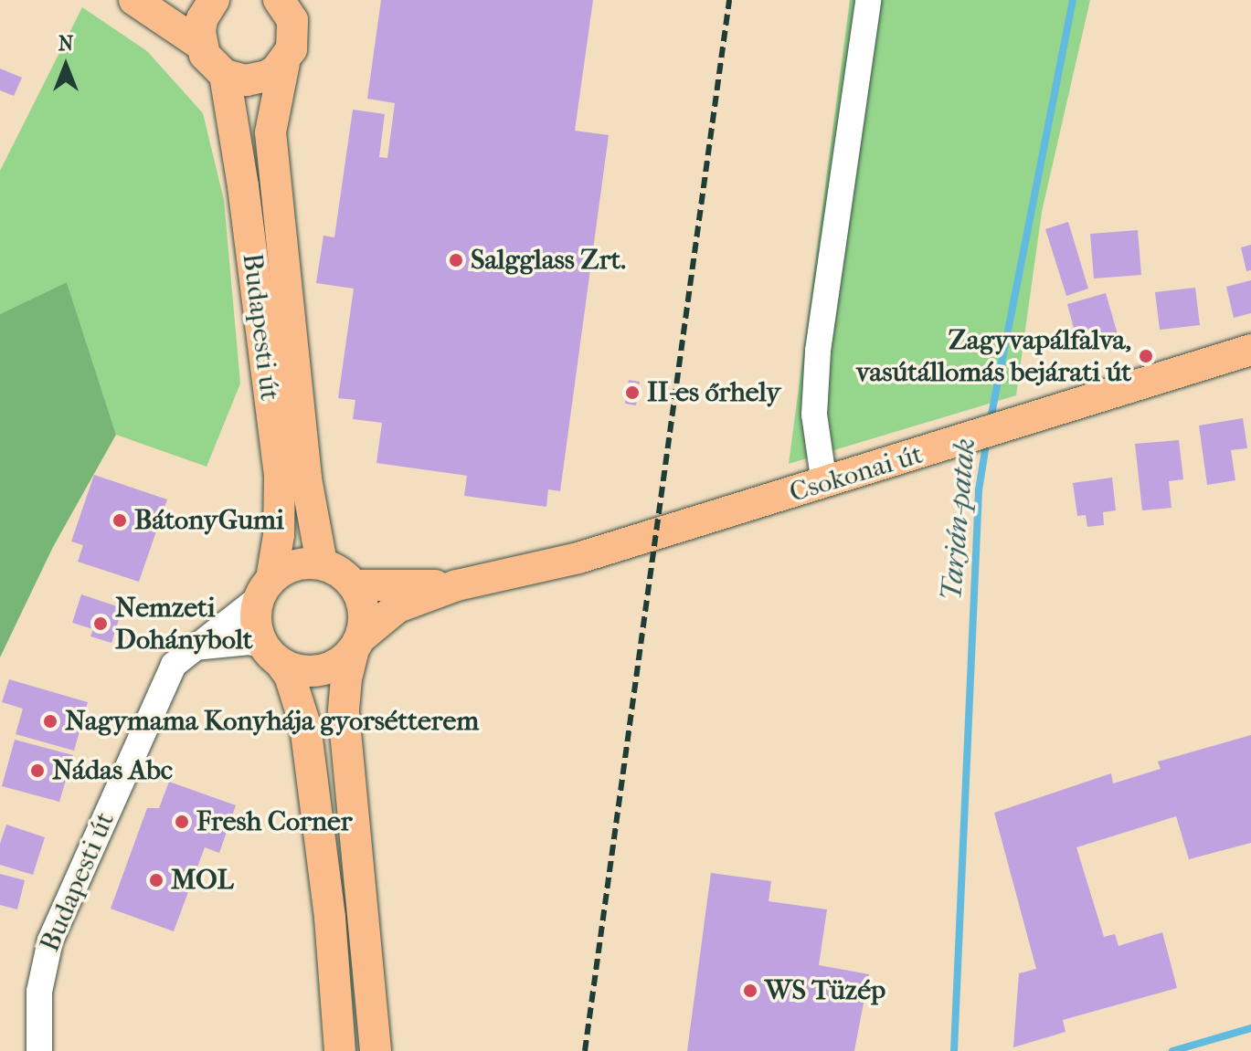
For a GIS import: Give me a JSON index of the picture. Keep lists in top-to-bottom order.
{
  "streets": {
    "main road": ["Budapesti út", "Csokonai út"]
  },
  "water": ["Tarján-patak"],
  "places": [
    "Salgglass Zrt.",
    "Zagyvapálfalva, vasútállomás bejárati út",
    "II-es őrhely",
    "BátonyGumi",
    "Nemzeti Dohánybolt",
    "Nagymama Konyhája gyorsétterem",
    "Nádas Abc",
    "Fresh Corner",
    "MOL",
    "WS Tüzép"
  ],
  "north": "top"
}
